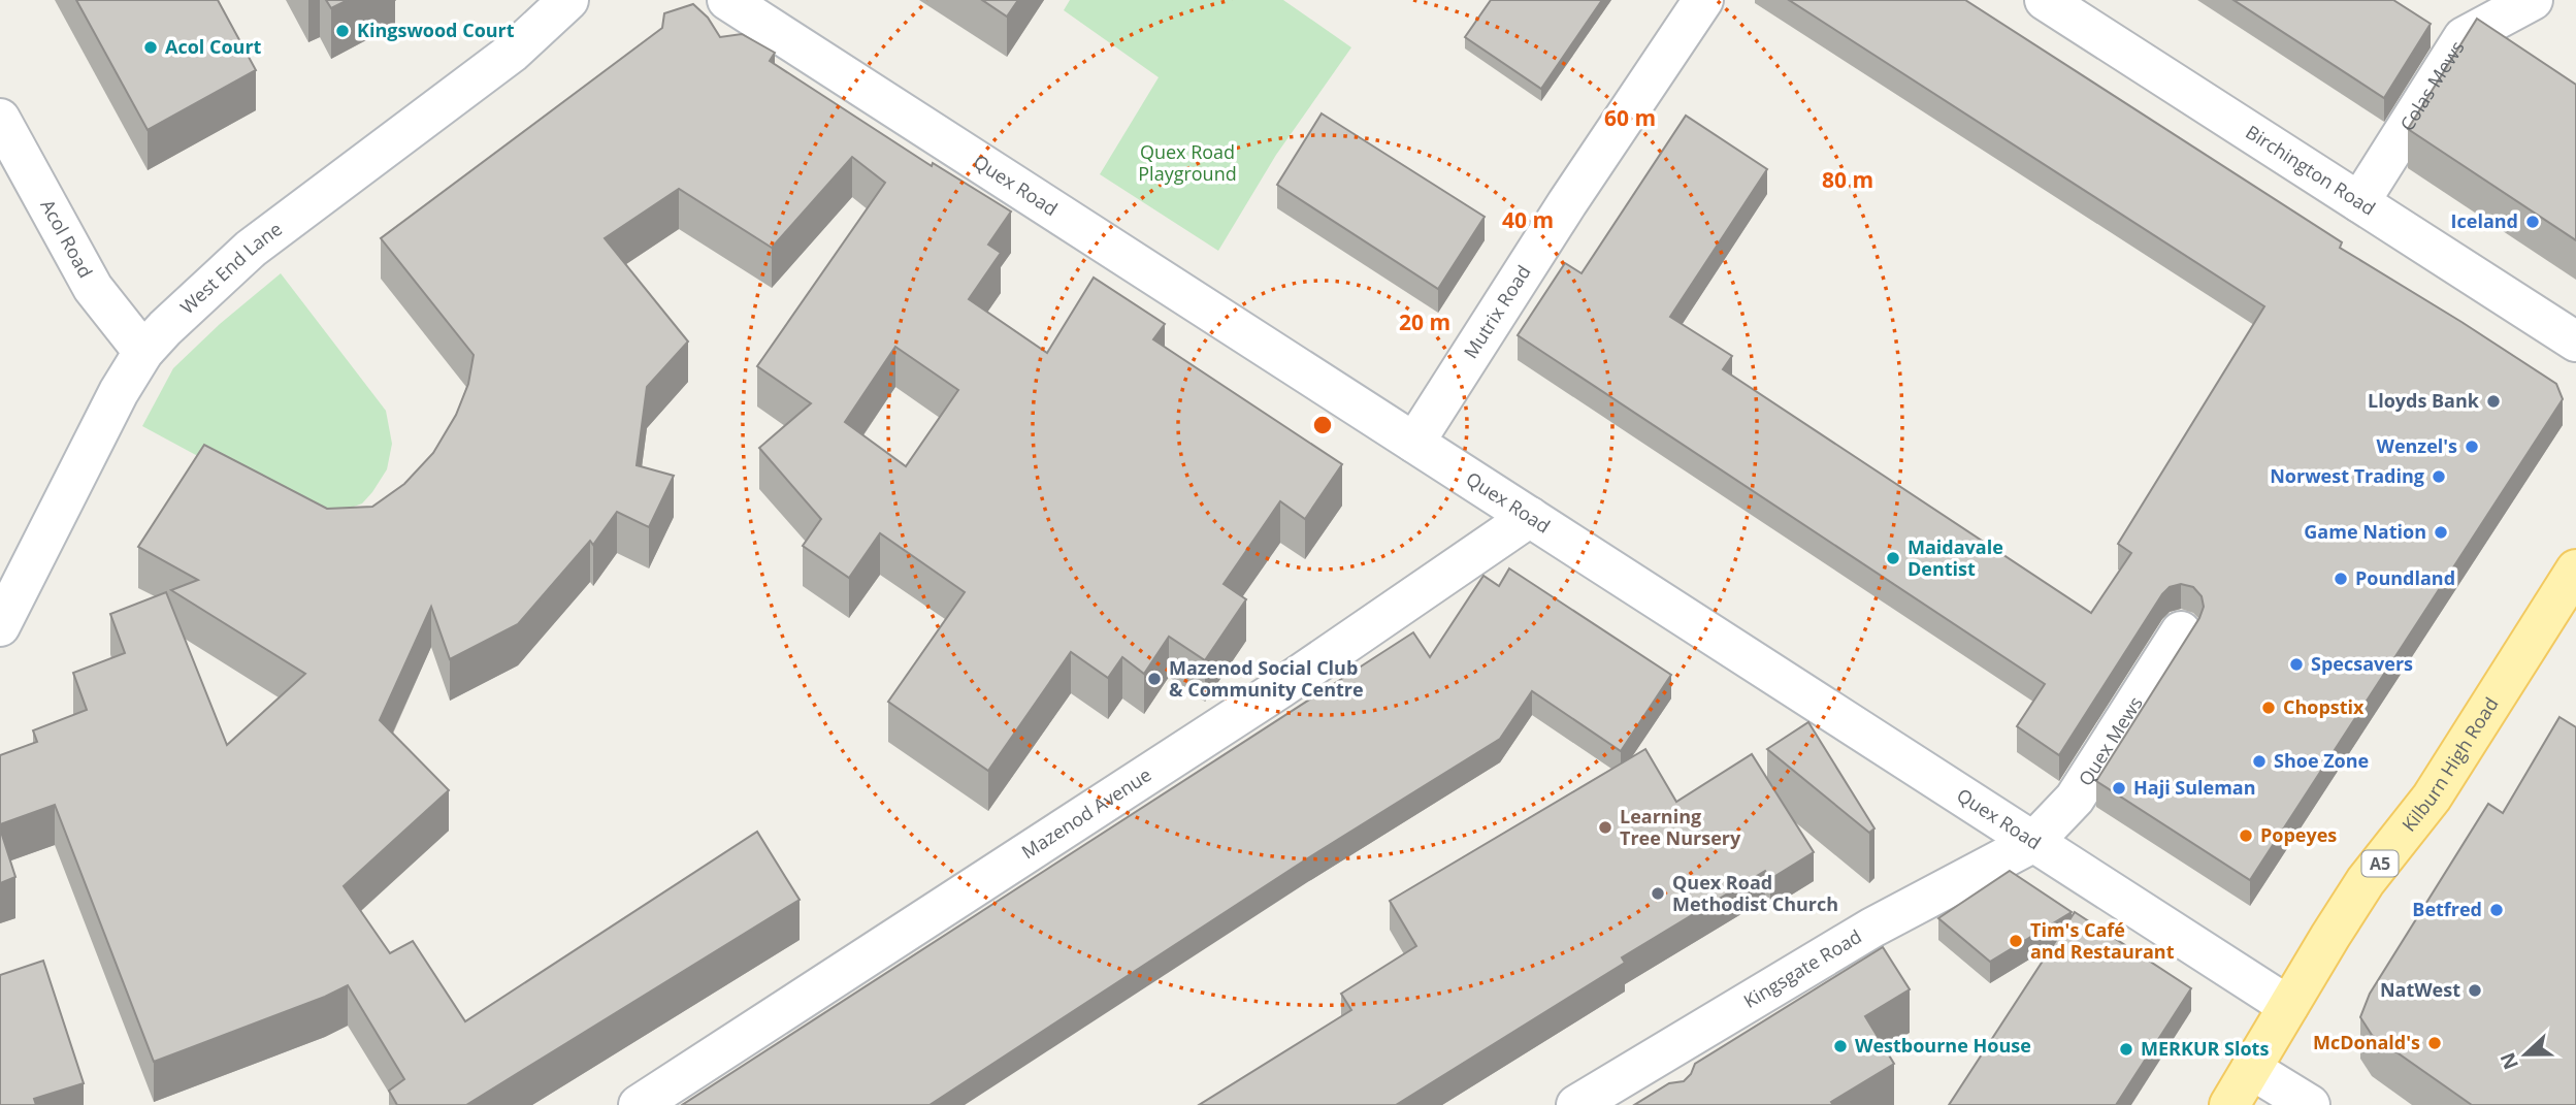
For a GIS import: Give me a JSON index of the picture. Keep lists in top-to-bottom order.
{
  "streets": {
    "main road": ["Kilburn High Road", "A5"],
    "street": [
      "Colas Mews",
      "Birchington Road",
      "Quex Road",
      "Acol Road",
      "West End Lane",
      "Mutrix Road",
      "Quex Mews",
      "Mazenod Avenue",
      "Kingsgate Road"
    ]
  },
  "crossings": [
    ["Colas Mews", "Birchington Road"],
    ["Quex Road", "Mutrix Road"],
    ["Quex Road", "Quex Mews"],
    ["Quex Road", "Kilburn High Road"],
    ["Quex Road", "Mazenod Avenue"],
    ["Quex Road", "Kingsgate Road"],
    ["Acol Road", "West End Lane"],
    ["Quex Mews", "Kingsgate Road"]
  ],
  "parks": ["Quex Road Playground"],
  "places": [
    "Kingswood Court",
    "Acol Court",
    "Iceland",
    "Lloyds Bank",
    "Wenzel's",
    "Norwest Trading",
    "Game Nation",
    "Maidavale Dentist",
    "Poundland",
    "Specsavers",
    "Mazenod Social Club & Community Centre",
    "Chopstix",
    "Shoe Zone",
    "Haji Suleman",
    "Learning Tree Nursery",
    "Popeyes",
    "Quex Road Methodist Church",
    "Betfred",
    "Tim's Café and Restaurant",
    "NatWest",
    "McDonald's",
    "Westbourne House",
    "MERKUR Slots"
  ],
  "north": "left",
  "rings": [
    "60 m",
    "80 m",
    "40 m",
    "20 m"
  ]
}
